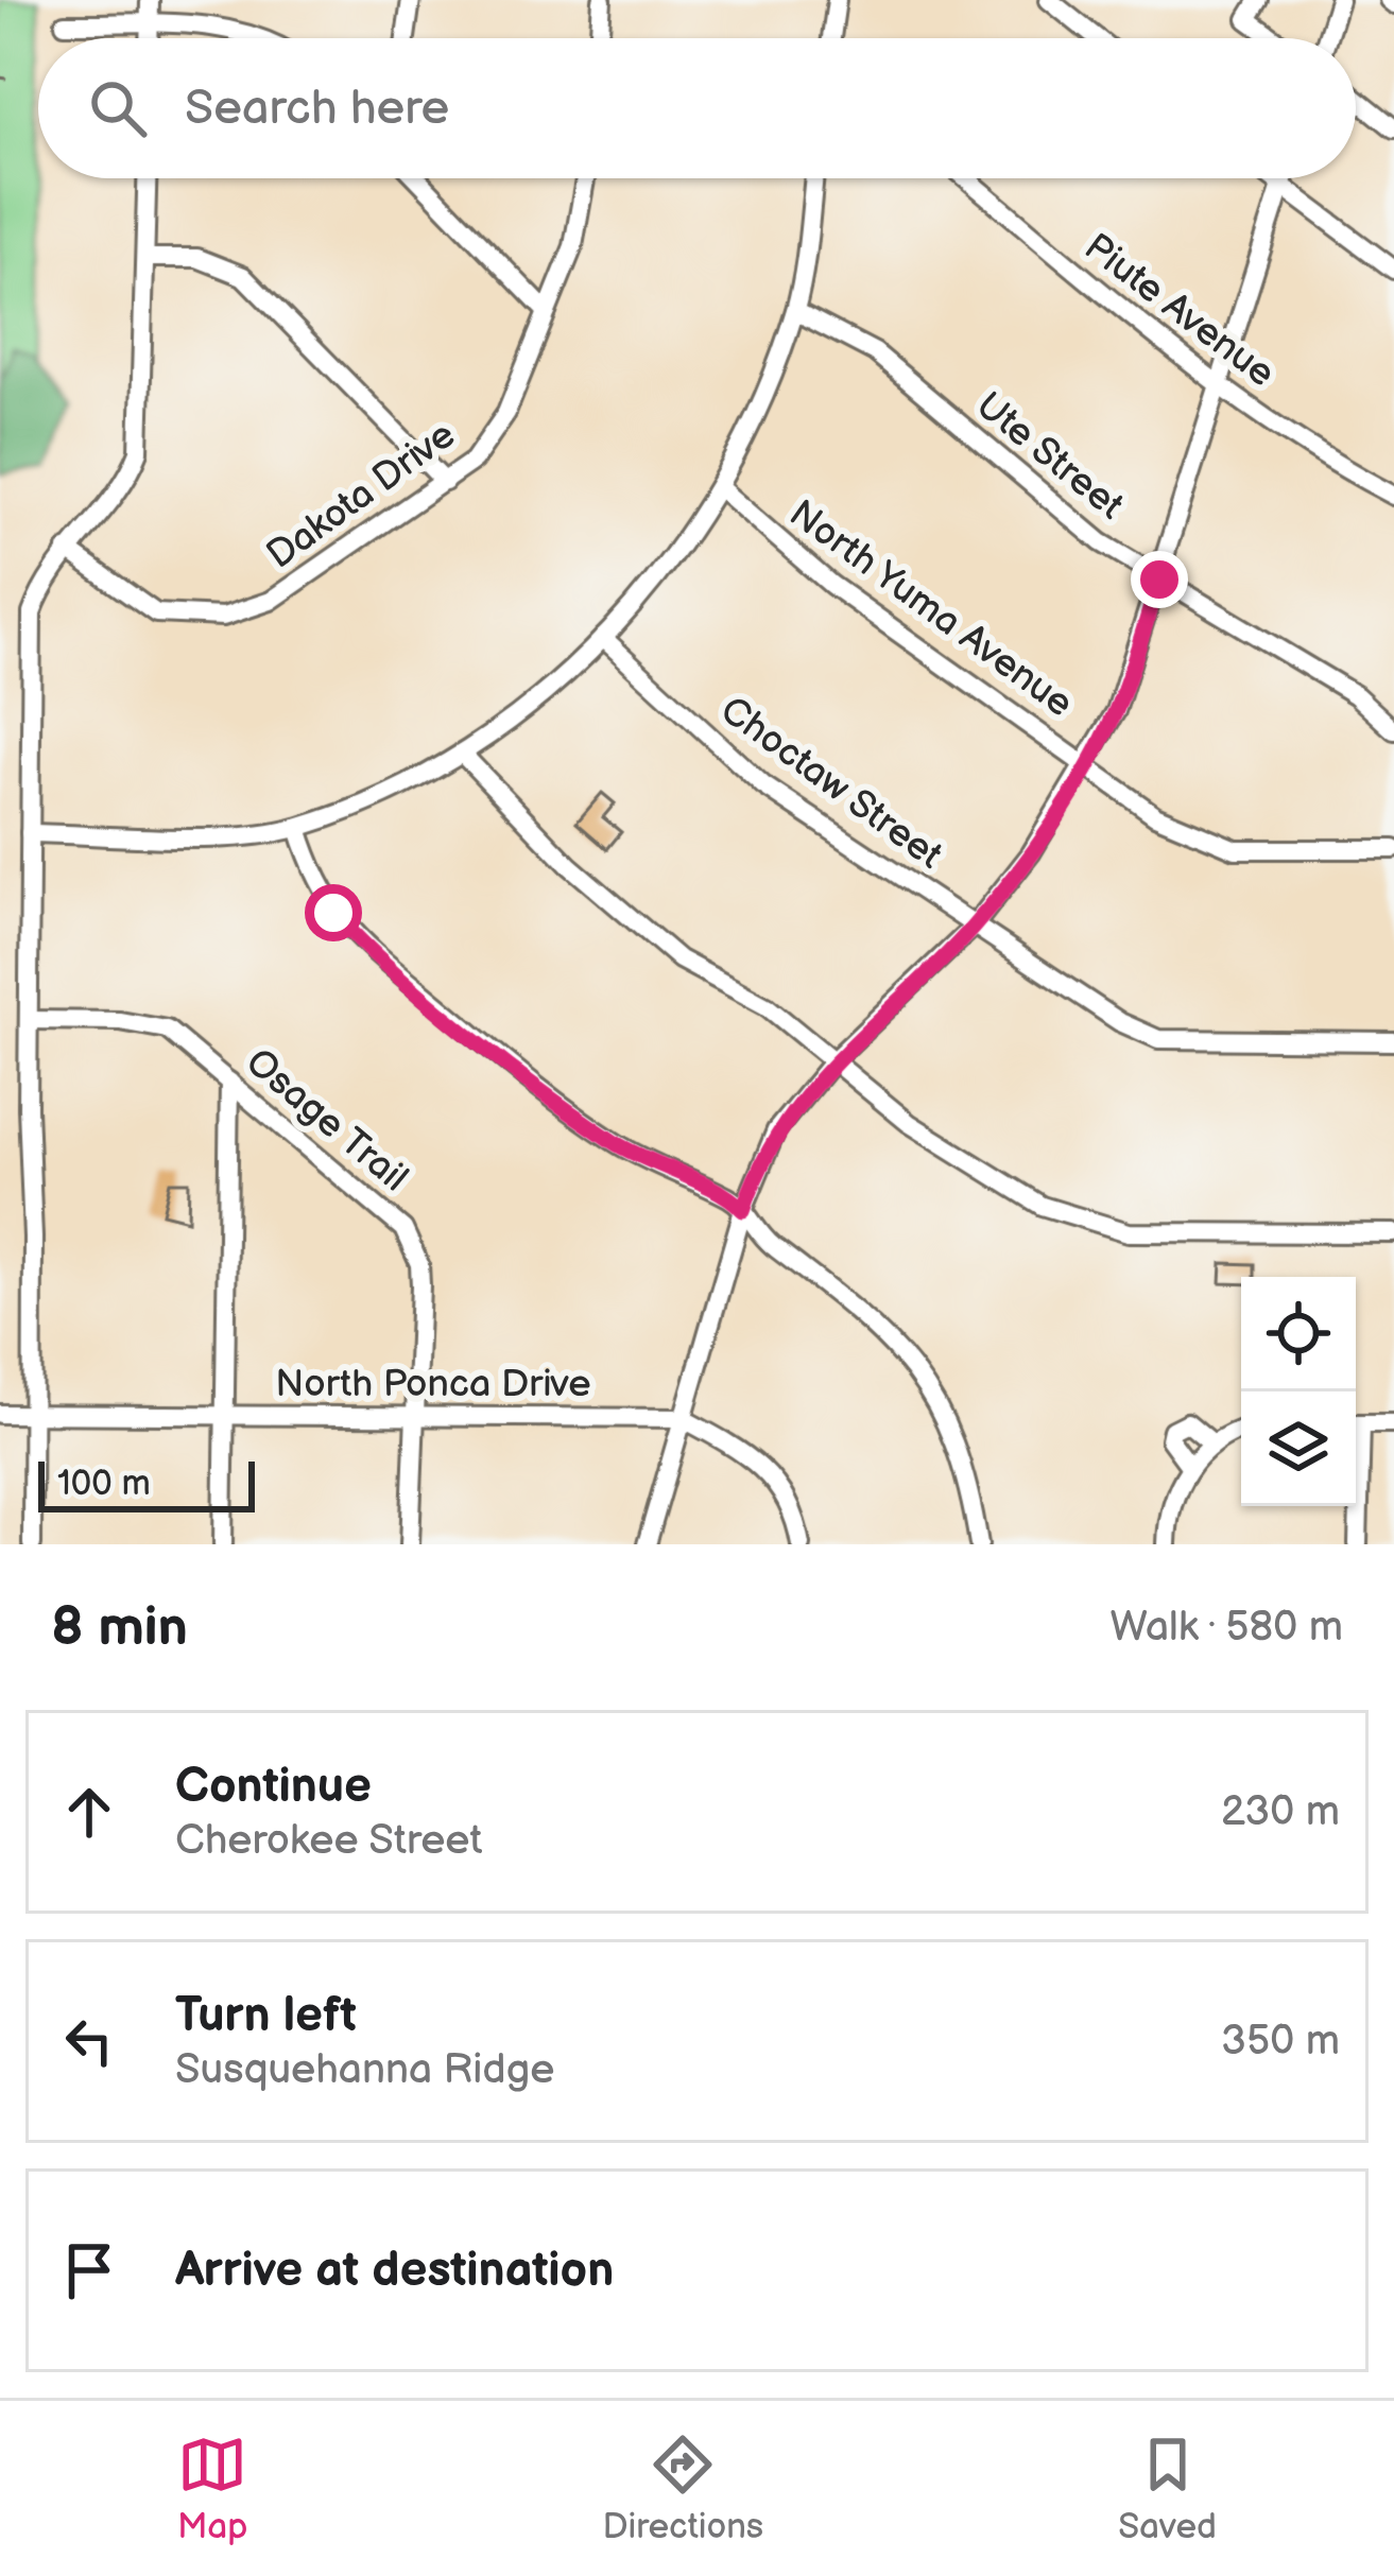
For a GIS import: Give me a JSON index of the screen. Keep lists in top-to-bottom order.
{
  "streets": {
    "street": [
      "Piute Avenue",
      "Ute Street",
      "Dakota Drive",
      "North Yuma Avenue",
      "Choctaw Street",
      "Osage Trail",
      "North Ponca Drive"
    ]
  },
  "crossings": [
    ["Osage Trail", "North Ponca Drive"]
  ],
  "scale_bar": "100 m",
  "page": {
    "search": "Search here",
    "scale": "100 m",
    "heading": ["8 min", "Walk · 580 m"],
    "list": [
      ["Continue", "Cherokee Street", "230 m"],
      ["Turn left", "Susquehanna Ridge", "350 m"],
      "Arrive at destination"
    ],
    "nav": ["Map", "Directions", "Saved"]
  }
}
